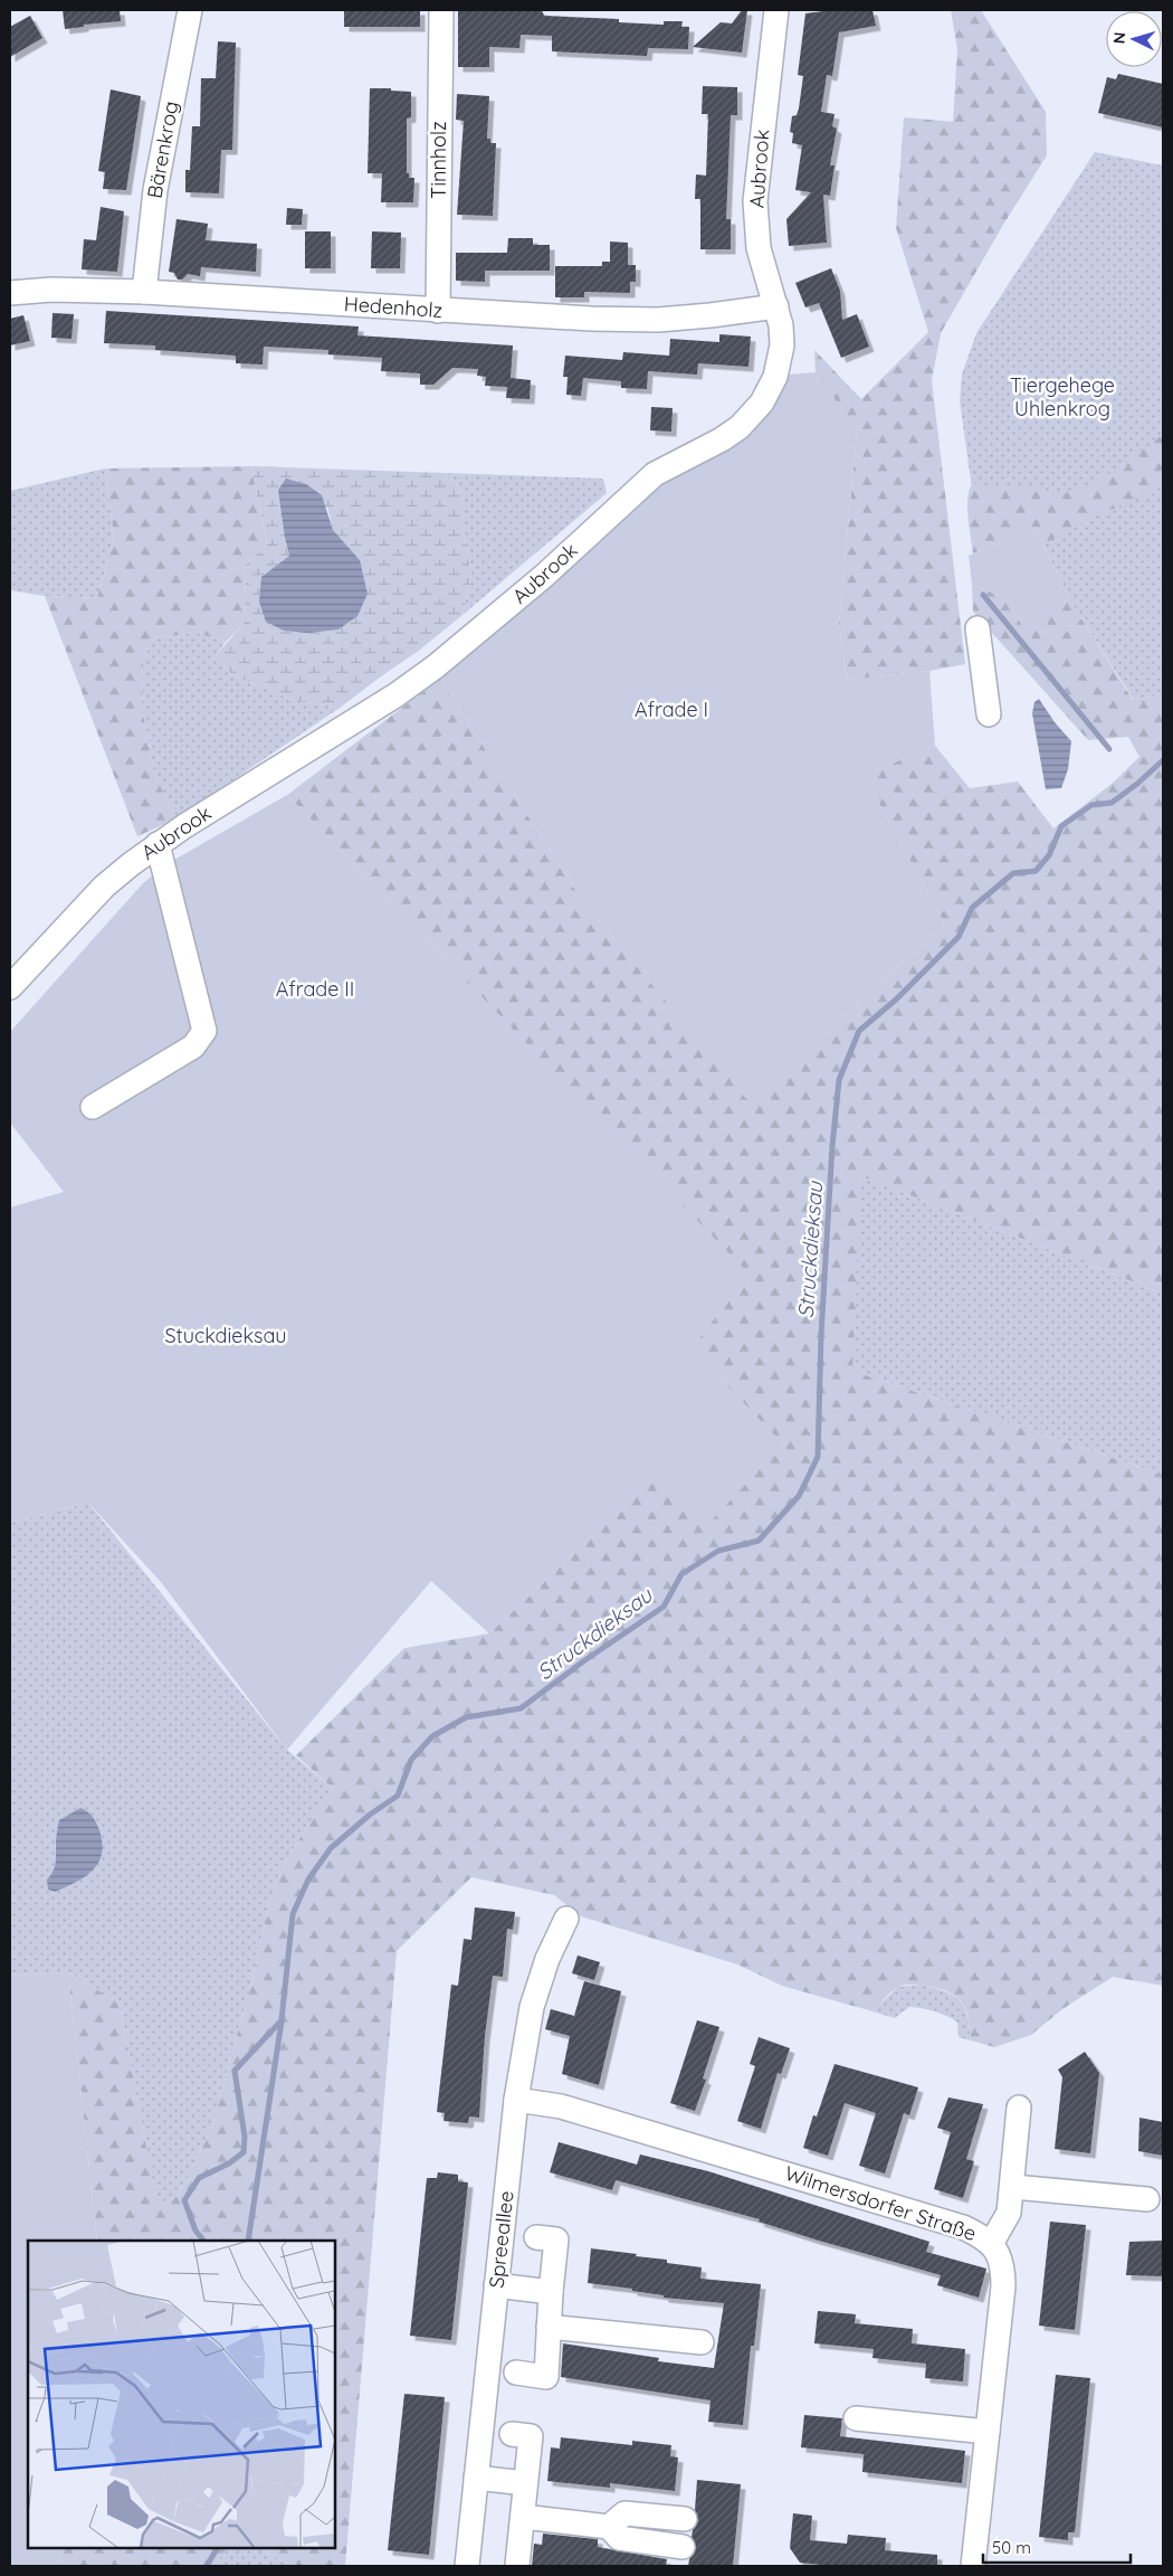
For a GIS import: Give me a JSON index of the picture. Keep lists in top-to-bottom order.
{
  "streets": {
    "street": [
      "Bärenkrog",
      "Tinnholz",
      "Aubrook",
      "Hedenholz",
      "Wilmersdorfer Straße",
      "Spreeallee"
    ]
  },
  "crossings": [
    ["Bärenkrog", "Hedenholz"],
    ["Tinnholz", "Hedenholz"],
    ["Aubrook", "Hedenholz"],
    ["Wilmersdorfer Straße", "Spreeallee"]
  ],
  "water": ["Struckdieksau"],
  "parks": [
    "Tiergehege Uhlenkrog",
    "Afrade I",
    "Afrade II",
    "Stuckdieksau"
  ],
  "scale_bar": "50 m",
  "north": "left"
}
